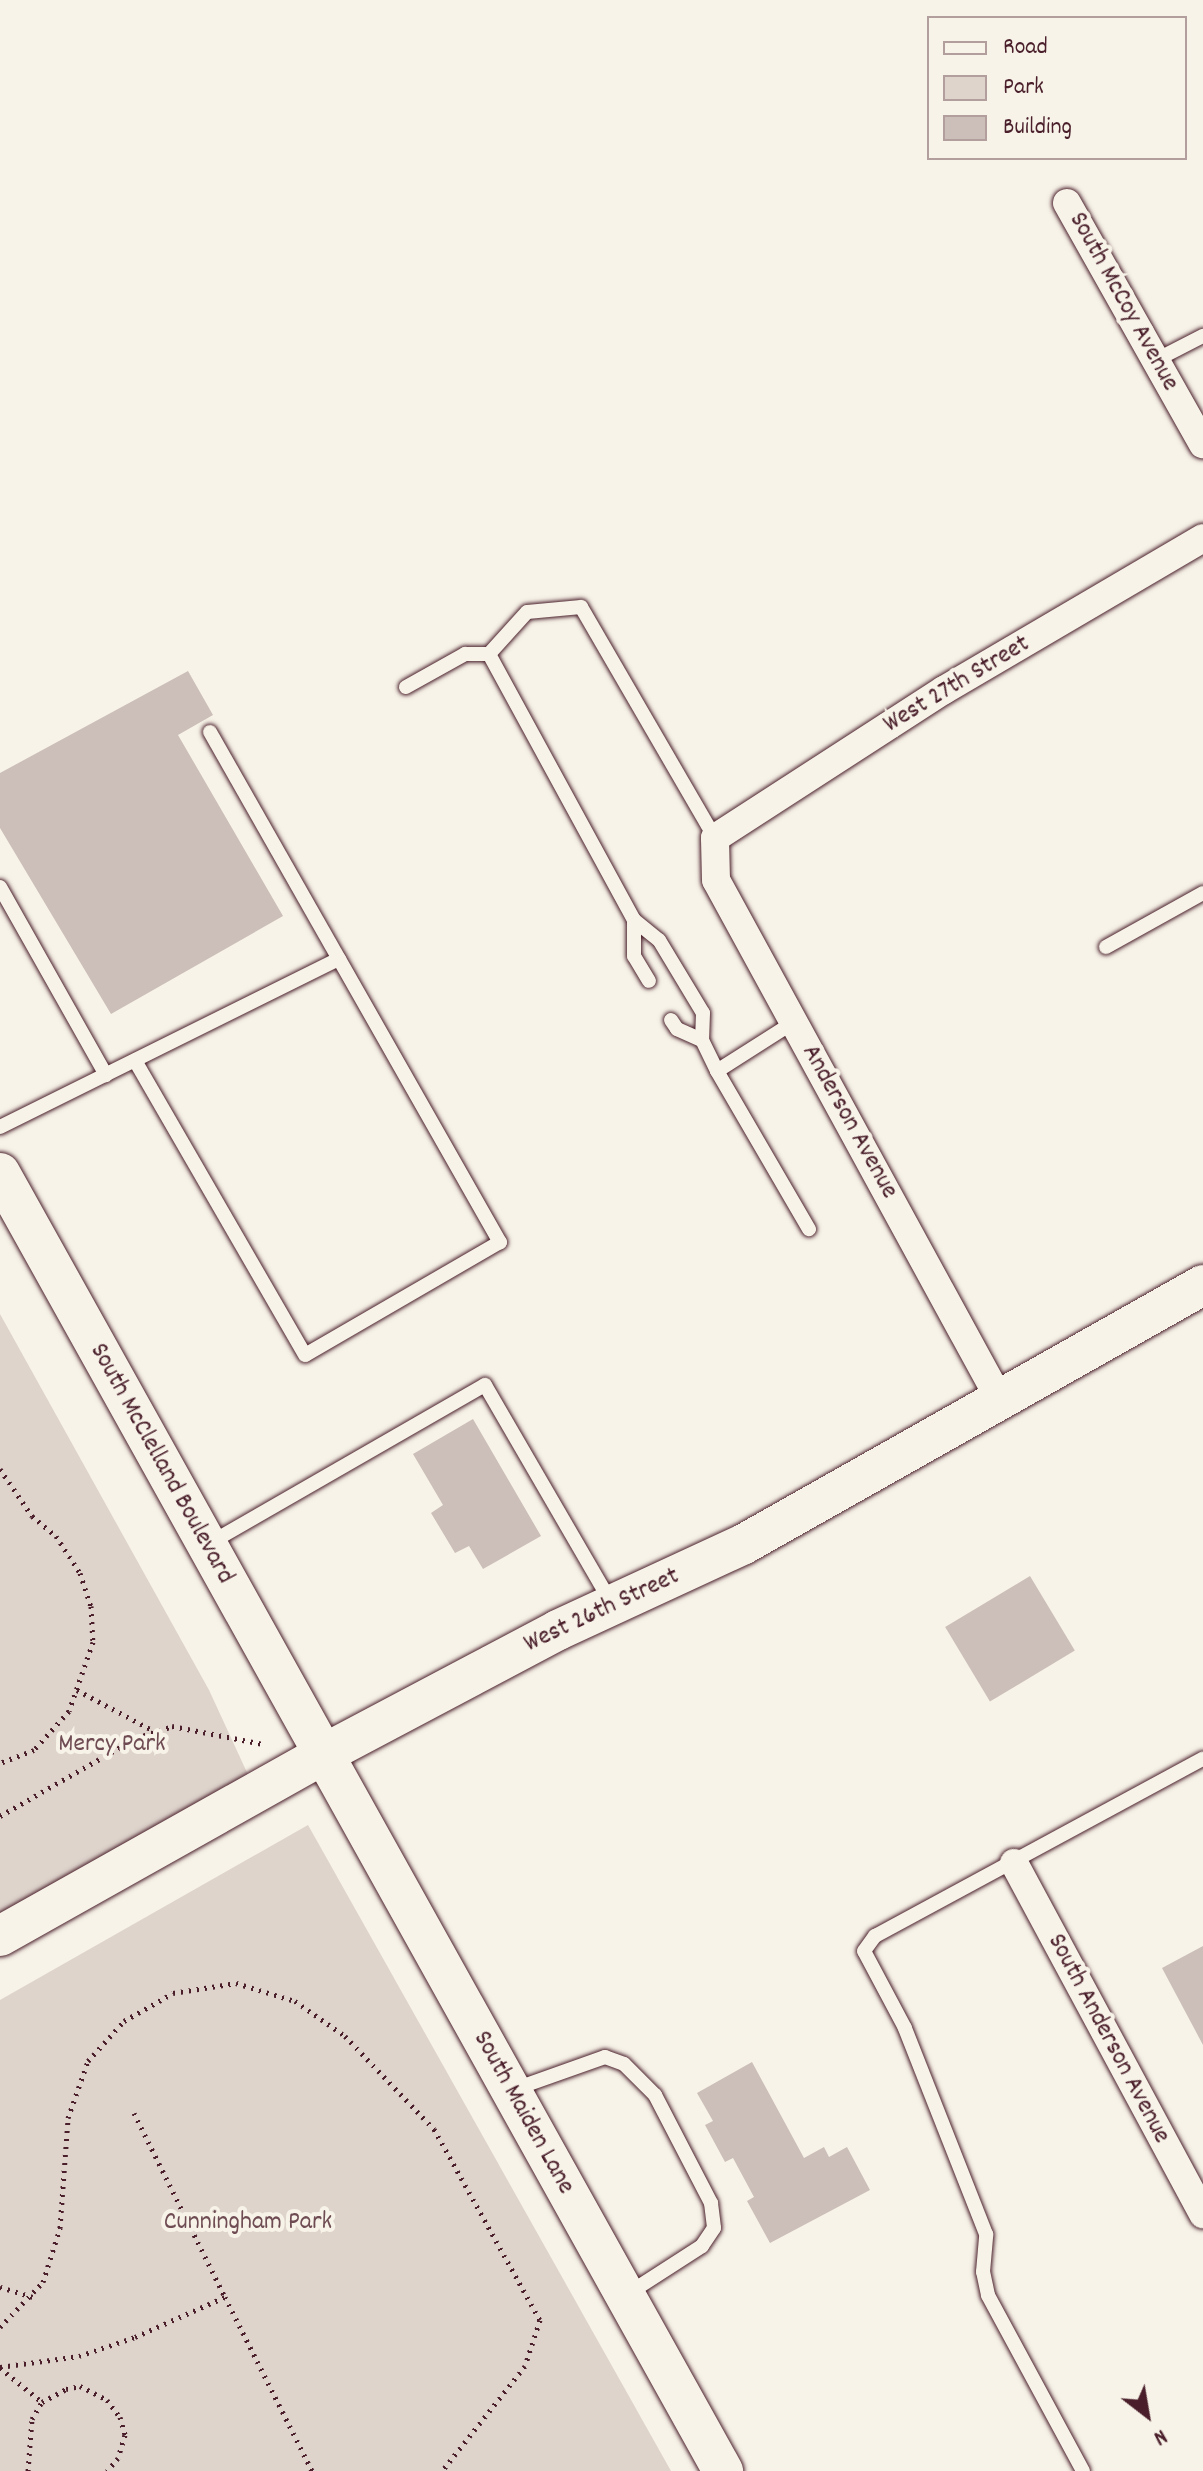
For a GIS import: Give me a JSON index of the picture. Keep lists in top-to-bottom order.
{
  "streets": {
    "main road": ["South McClelland Boulevard", "West 26th Street", "South Maiden Lane"],
    "street": [
      "South McCoy Avenue",
      "West 27th Street",
      "Anderson Avenue",
      "South Anderson Avenue"
    ]
  },
  "crossings": [
    ["West 27th Street", "Anderson Avenue"],
    ["Anderson Avenue", "West 26th Street"],
    ["South McClelland Boulevard", "West 26th Street"],
    ["South McClelland Boulevard", "South Maiden Lane"],
    ["West 26th Street", "South Maiden Lane"]
  ],
  "parks": ["Mercy Park", "Cunningham Park"],
  "legend": ["Road", "Park", "Building"],
  "north": "bottom right"
}
